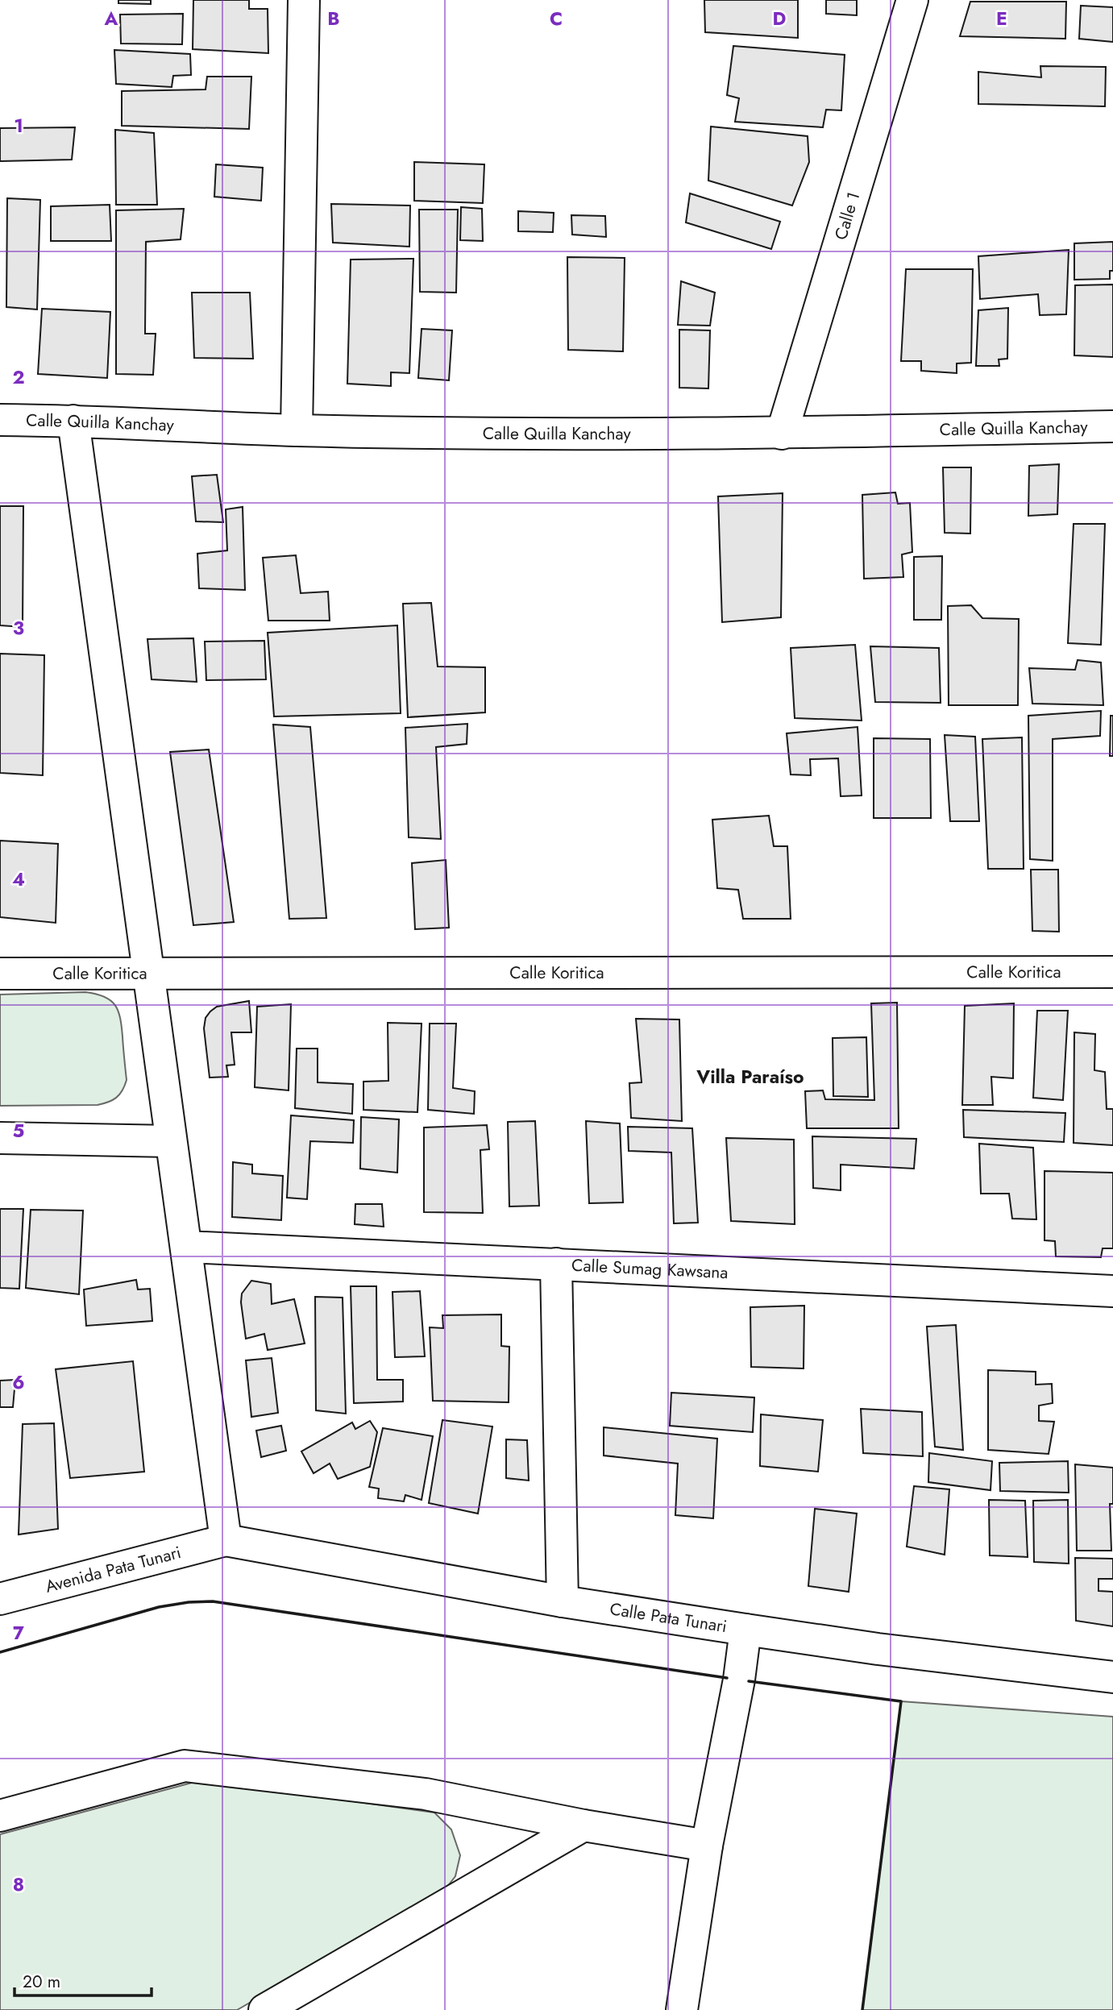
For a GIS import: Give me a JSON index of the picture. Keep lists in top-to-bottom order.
{
  "streets": {
    "street": [
      "Calle 1",
      "Calle Quilla Kanchay",
      "Calle Koritica",
      "Calle Sumag Kawsana",
      "Avenida Pata Tunari",
      "Calle Pata Tunari"
    ]
  },
  "crossings": [
    ["Calle 1", "Calle Quilla Kanchay"],
    ["Avenida Pata Tunari", "Calle Pata Tunari"]
  ],
  "districts": ["Villa Paraíso"],
  "scale_bar": "20 m",
  "grid": {
    "columns": [
      "A",
      "B",
      "C",
      "D",
      "E"
    ],
    "rows": [
      "1",
      "2",
      "3",
      "4",
      "5",
      "6",
      "7",
      "8"
    ]
  }
}
